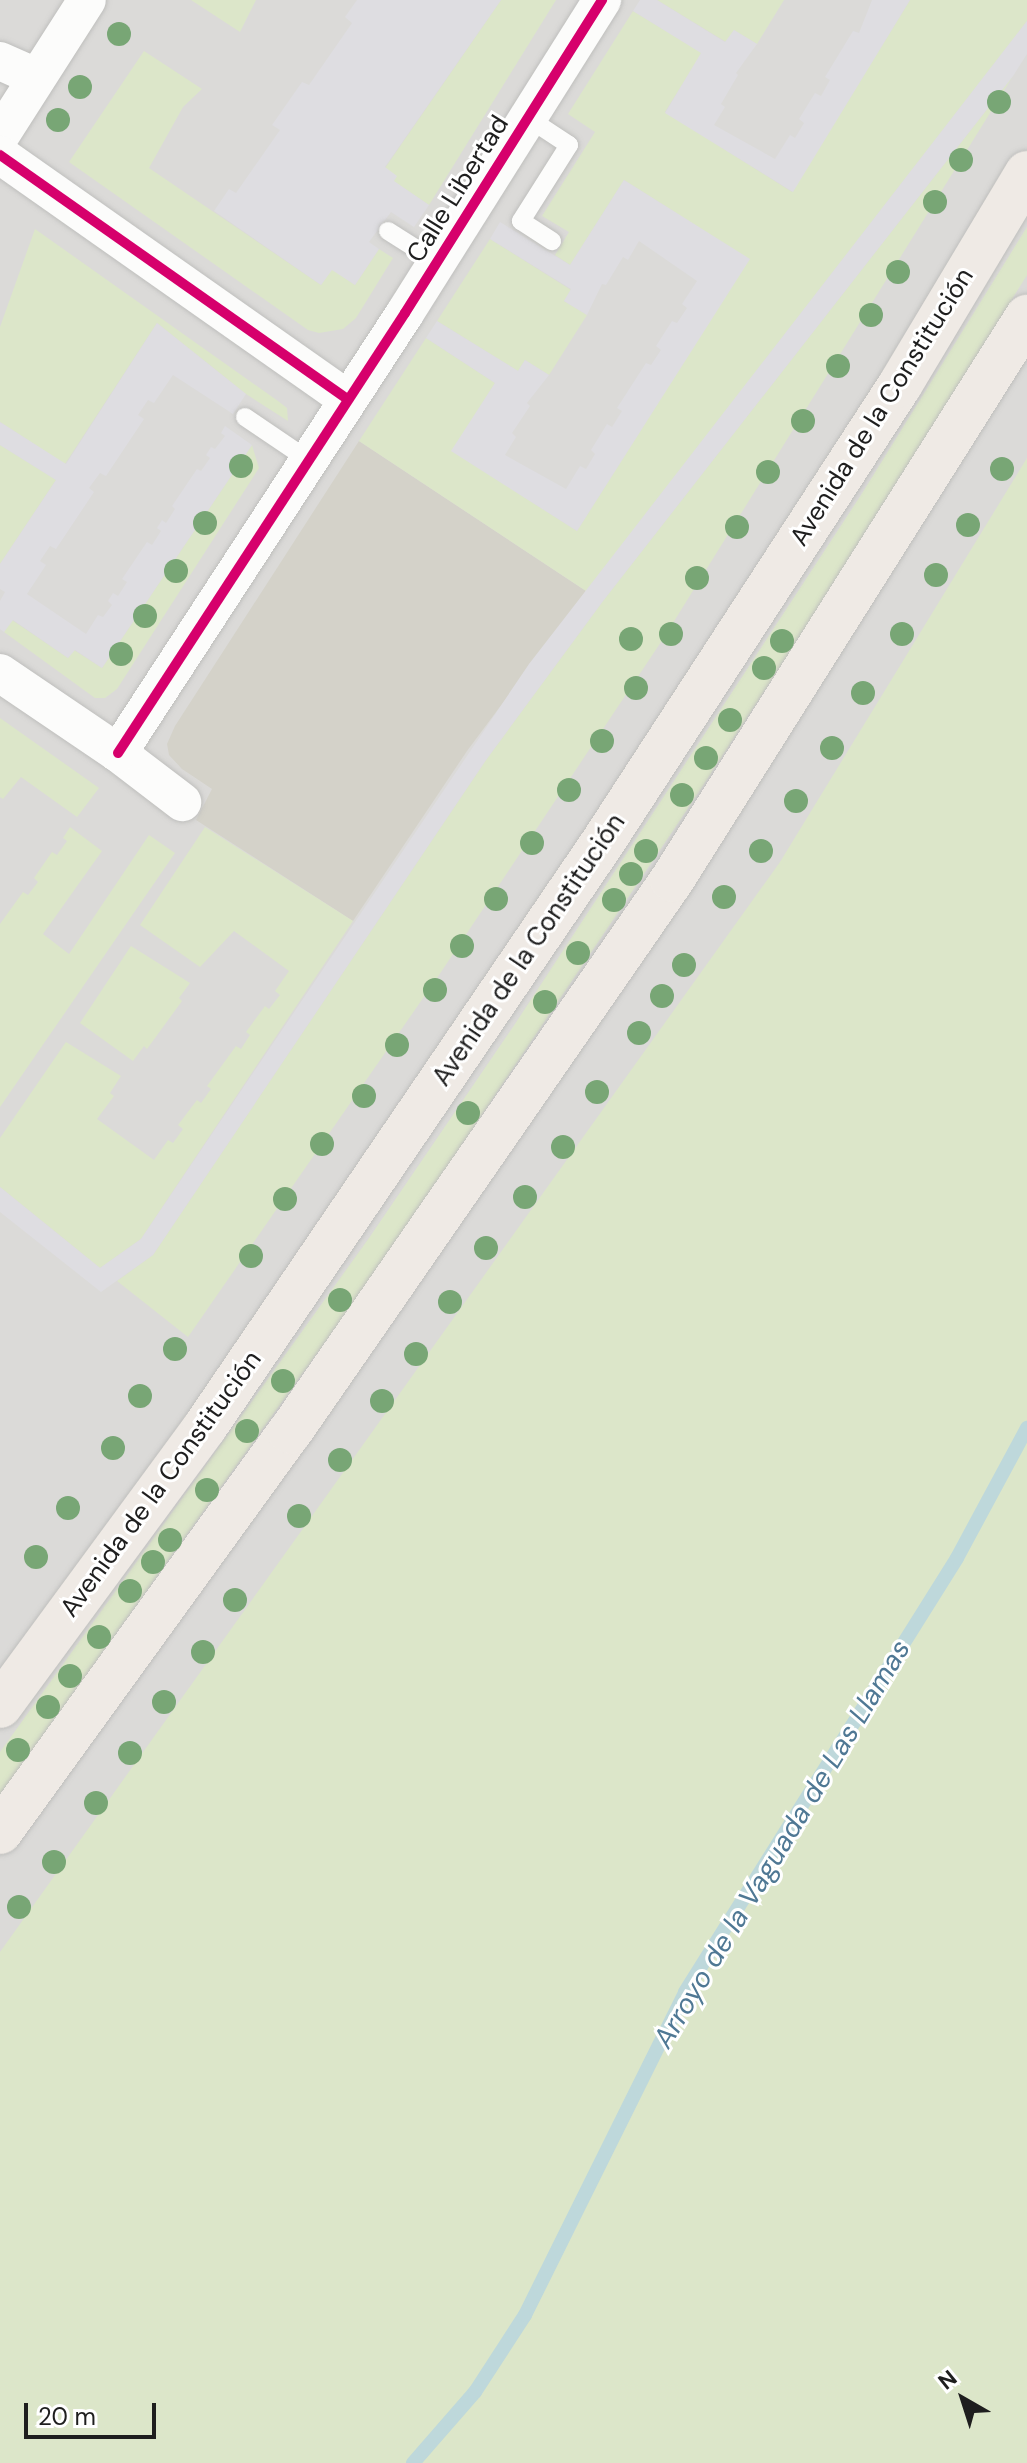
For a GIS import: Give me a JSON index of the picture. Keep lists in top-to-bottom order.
{
  "streets": {
    "main road": ["Avenida de la Constitución"],
    "street": ["Calle Libertad"]
  },
  "water": ["Arroyo de la Vaguada de Las Llamas"],
  "scale_bar": "20 m",
  "north": "top left"
}
